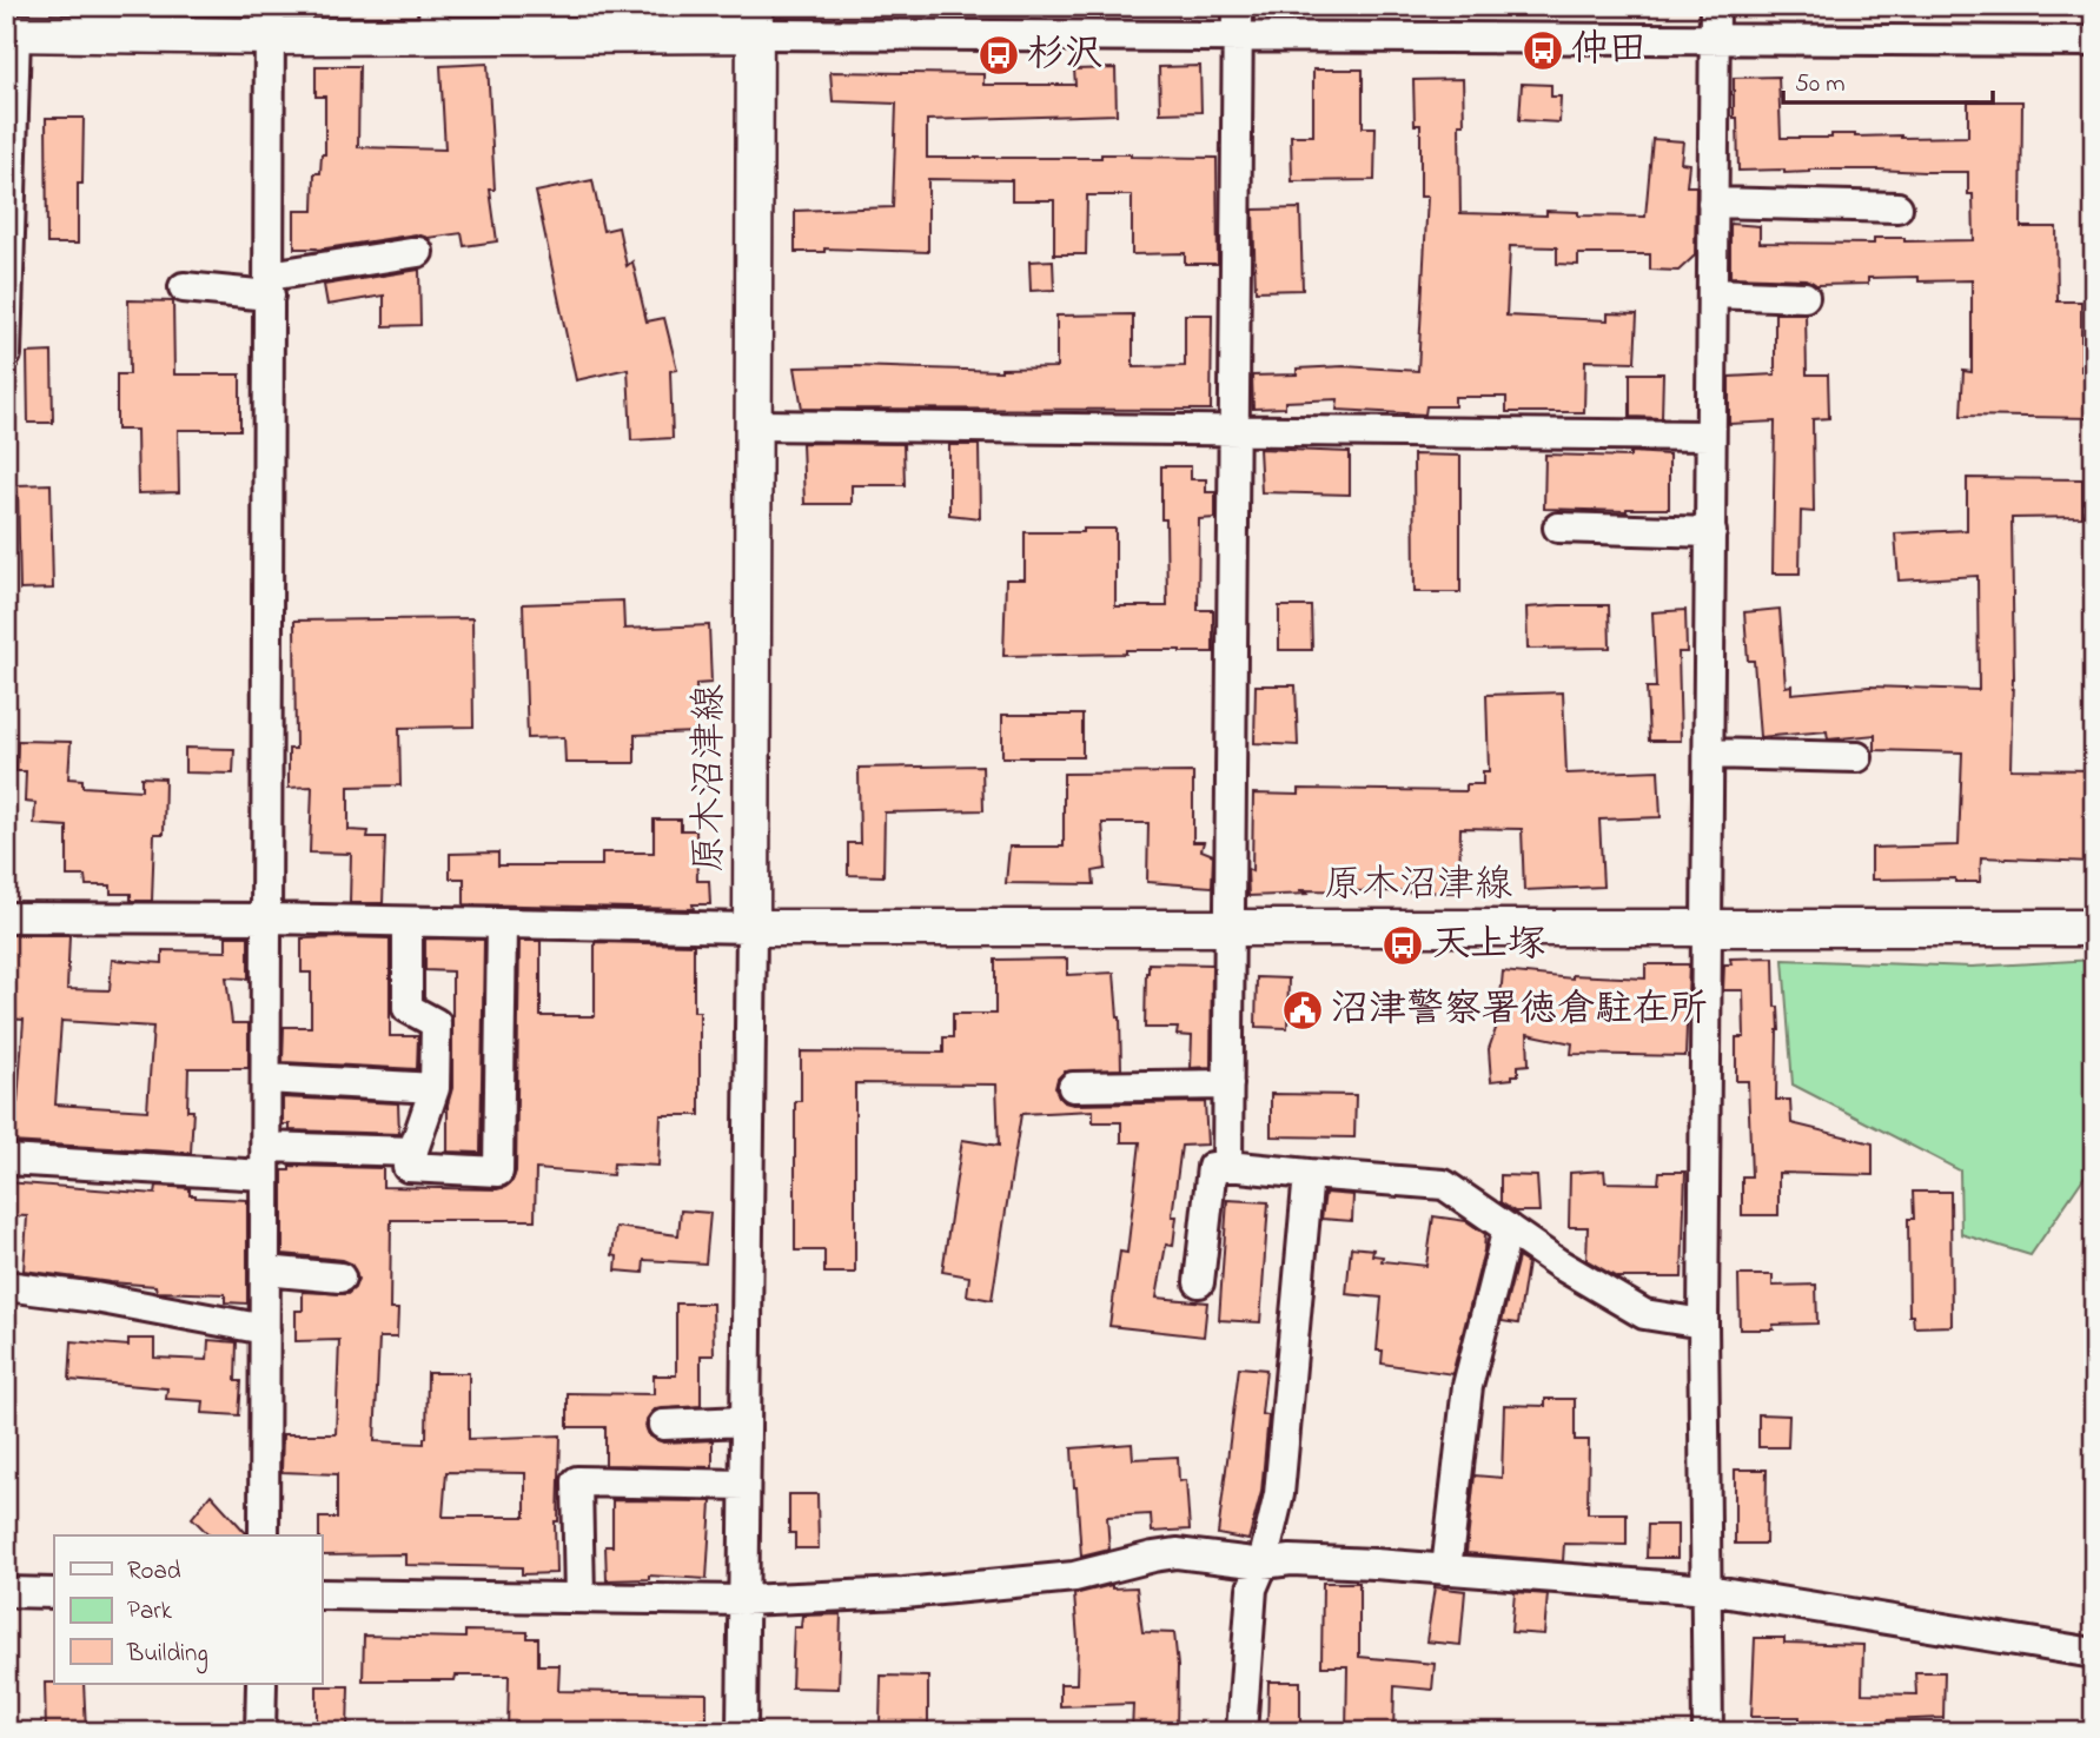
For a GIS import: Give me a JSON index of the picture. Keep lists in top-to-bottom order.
{
  "streets": {
    "main road": ["原木沼津線"]
  },
  "places": {
    "bus stop": ["仲田", "杉沢", "天上塚"],
    "public building": ["沼津警察署徳倉駐在所"]
  },
  "legend": ["Road", "Park", "Building"],
  "scale_bar": "50 m"
}
